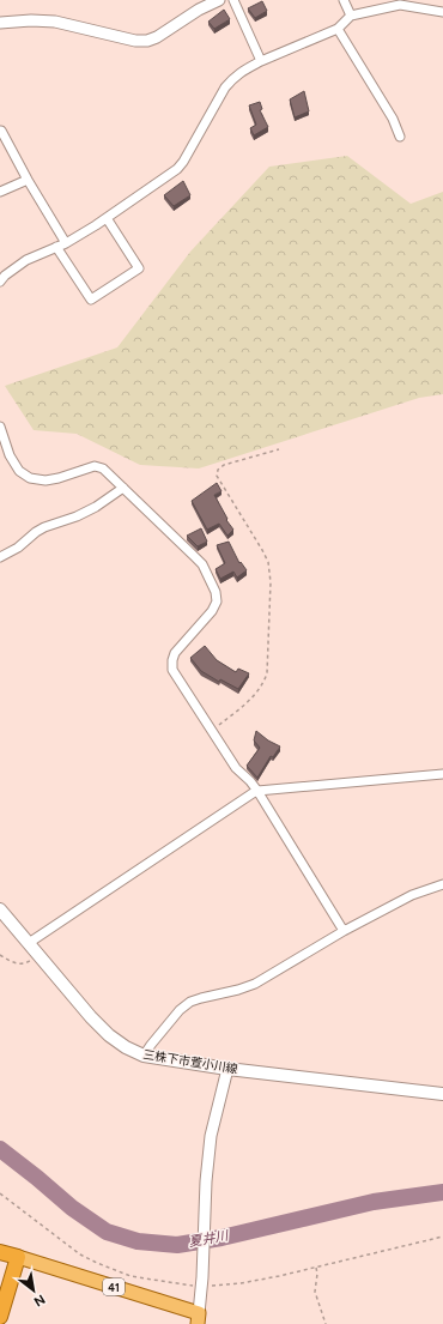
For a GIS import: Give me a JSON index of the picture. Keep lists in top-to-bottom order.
{
  "streets": {
    "main road": ["三株下市萱小川線", "41"]
  },
  "water": ["夏井川"],
  "north": "bottom right"
}
